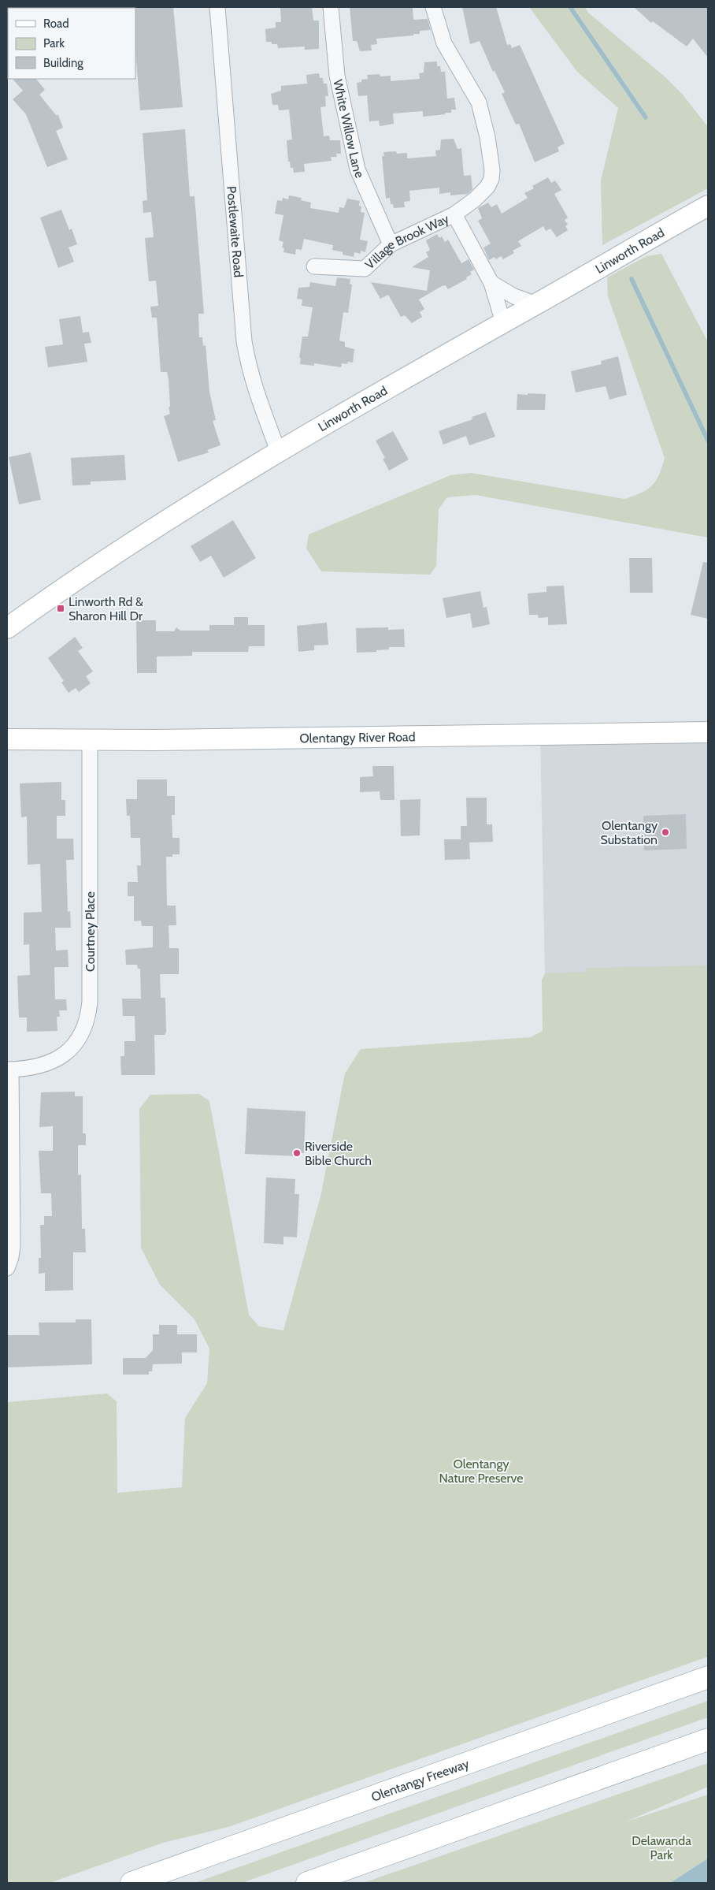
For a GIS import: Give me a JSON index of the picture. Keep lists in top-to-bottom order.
{
  "streets": {
    "highway": ["Olentangy Freeway"],
    "main road": ["Linworth Road", "Olentangy River Road"],
    "street": [
      "White Willow Lane",
      "Postlewaite Road",
      "Village Brook Way",
      "Courtney Place"
    ]
  },
  "crossings": [
    ["White Willow Lane", "Village Brook Way"],
    ["Postlewaite Road", "Linworth Road"],
    ["Village Brook Way", "Linworth Road"],
    ["Olentangy River Road", "Courtney Place"]
  ],
  "parks": ["Olentangy Nature Preserve", "Delawanda Park"],
  "places": {
    "transit": ["Linworth Rd & Sharon Hill Dr"],
    "other": ["Olentangy Substation", "Riverside Bible Church"]
  },
  "legend": ["Road", "Park", "Building"]
}
